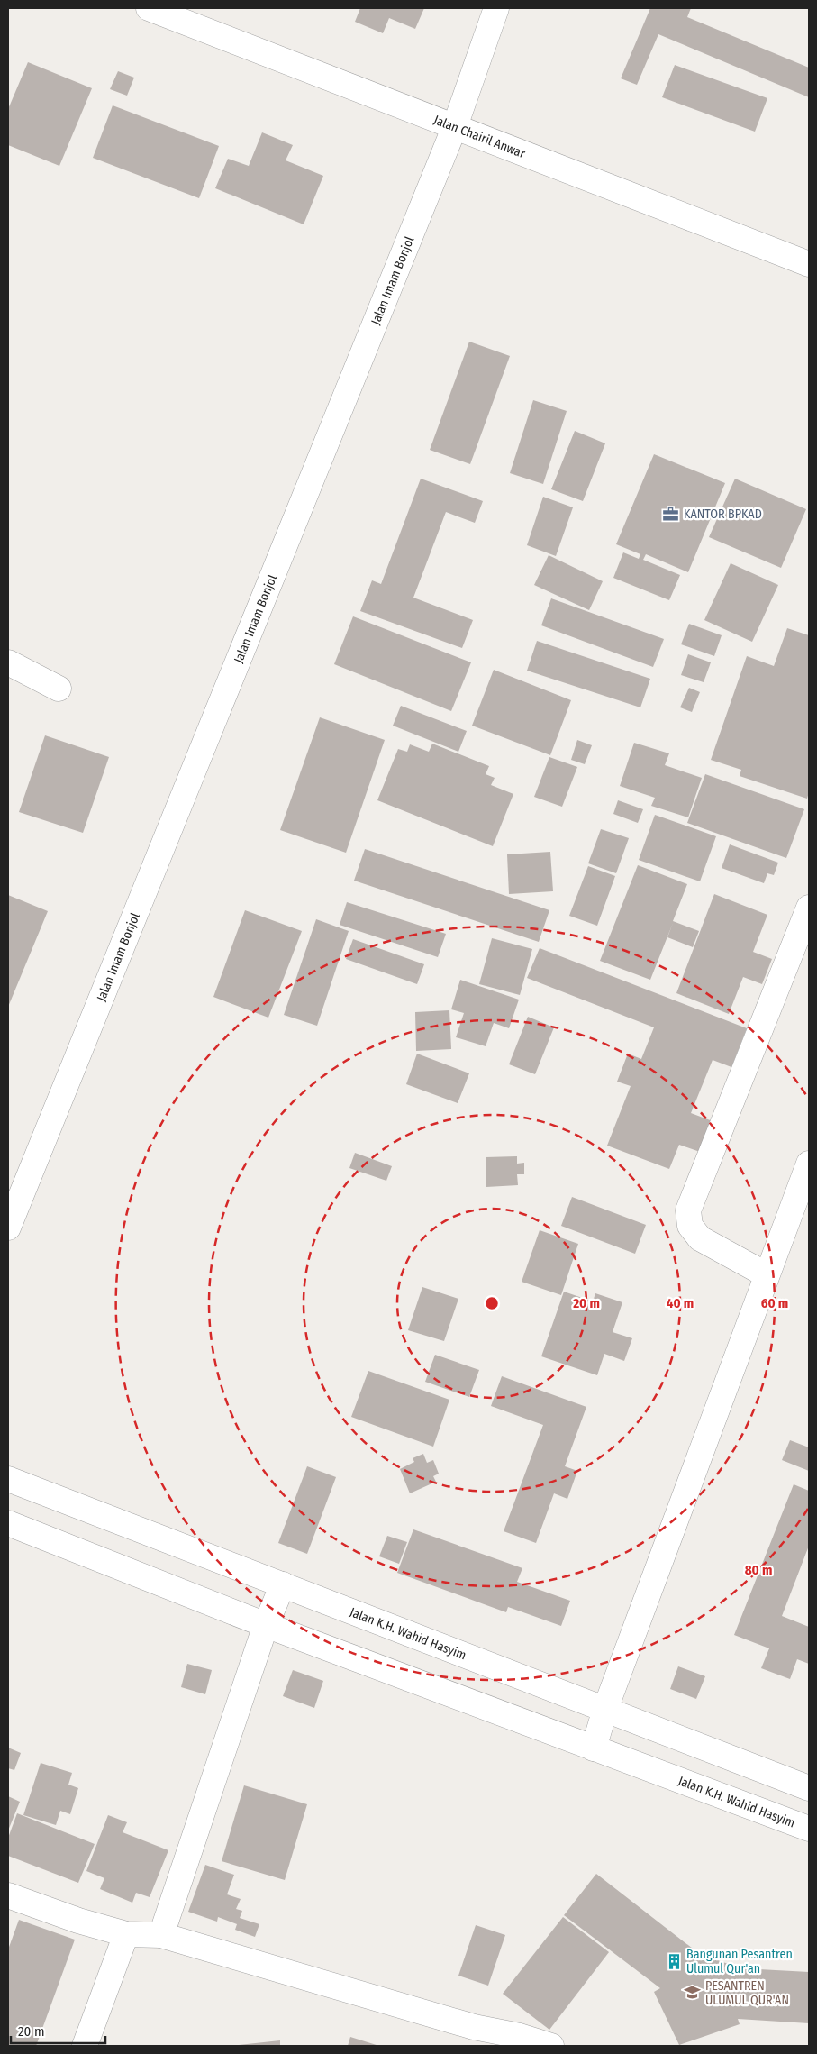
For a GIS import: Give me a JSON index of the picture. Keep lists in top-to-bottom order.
{
  "streets": {
    "street": ["Jalan Chairil Anwar", "Jalan Imam Bonjol", "Jalan K.H. Wahid Hasyim"]
  },
  "crossings": [
    ["Jalan Chairil Anwar", "Jalan Imam Bonjol"]
  ],
  "places": {
    "office": ["KANTOR BPKAD"],
    "building": ["Bangunan Pesantren Ulumul Qur'an"],
    "school or university": ["PESANTREN ULUMUL QUR'AN"]
  },
  "scale_bar": "20 m",
  "rings": [
    "20 m",
    "40 m",
    "60 m",
    "80 m"
  ]
}
